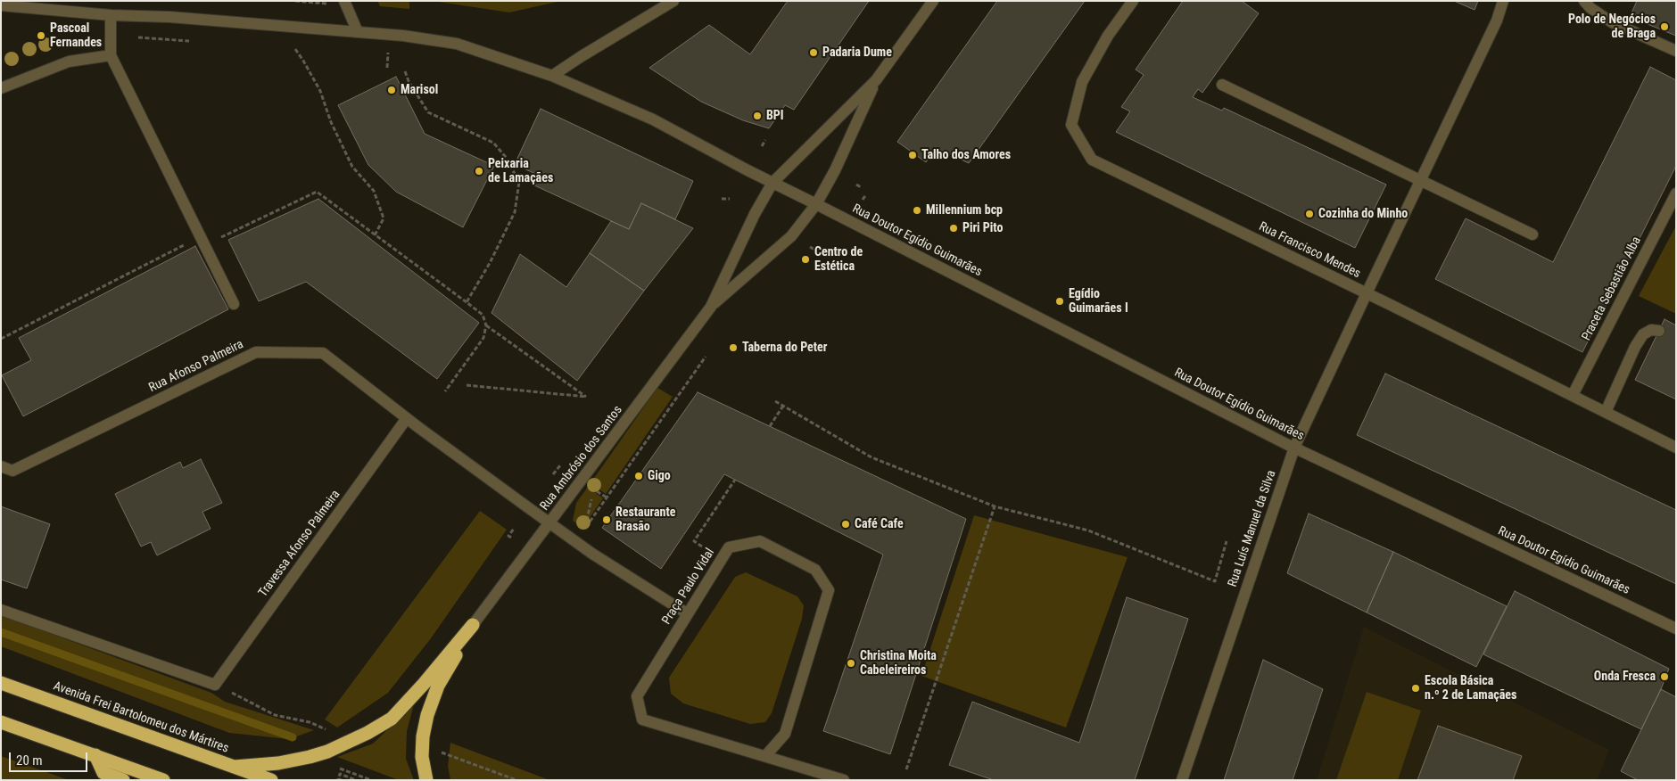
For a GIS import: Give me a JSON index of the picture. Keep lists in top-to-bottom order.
{
  "streets": {
    "highway": ["Avenida Frei Bartolomeu dos Mártires"],
    "street": [
      "Rua Doutor Egídio Guimarães",
      "Rua Francisco Mendes",
      "Praceta Sebastião Alba",
      "Rua Afonso Palmeira",
      "Rua Ambrósio dos Santos",
      "Rua Luís Manuel da Silva",
      "Travessa Afonso Palmeira",
      "Praça Paulo Vidal"
    ]
  },
  "crossings": [
    ["Rua Doutor Egídio Guimarães", "Rua Luís Manuel da Silva"],
    ["Rua Francisco Mendes", "Praceta Sebastião Alba"],
    ["Rua Francisco Mendes", "Rua Luís Manuel da Silva"],
    ["Rua Afonso Palmeira", "Rua Ambrósio dos Santos"],
    ["Rua Afonso Palmeira", "Travessa Afonso Palmeira"],
    ["Rua Afonso Palmeira", "Praça Paulo Vidal"]
  ],
  "places": [
    "Polo de Negócios de Braga",
    "Pascoal Fernandes",
    "Padaria Dume",
    "Marisol",
    "BPI",
    "Talho dos Amores",
    "Peixaria de Lamaçães",
    "Millennium bcp",
    "Cozinha do Minho",
    "Piri Pito",
    "Centro de Estética",
    "Egídio Guimarães I",
    "Taberna do Peter",
    "Gigo",
    "Restaurante Brasão",
    "Café Cafe",
    "Christina Moita Cabeleireiros",
    "Onda Fresca",
    "Escola Básica n.º 2 de Lamaçães"
  ],
  "scale_bar": "20 m"
}
